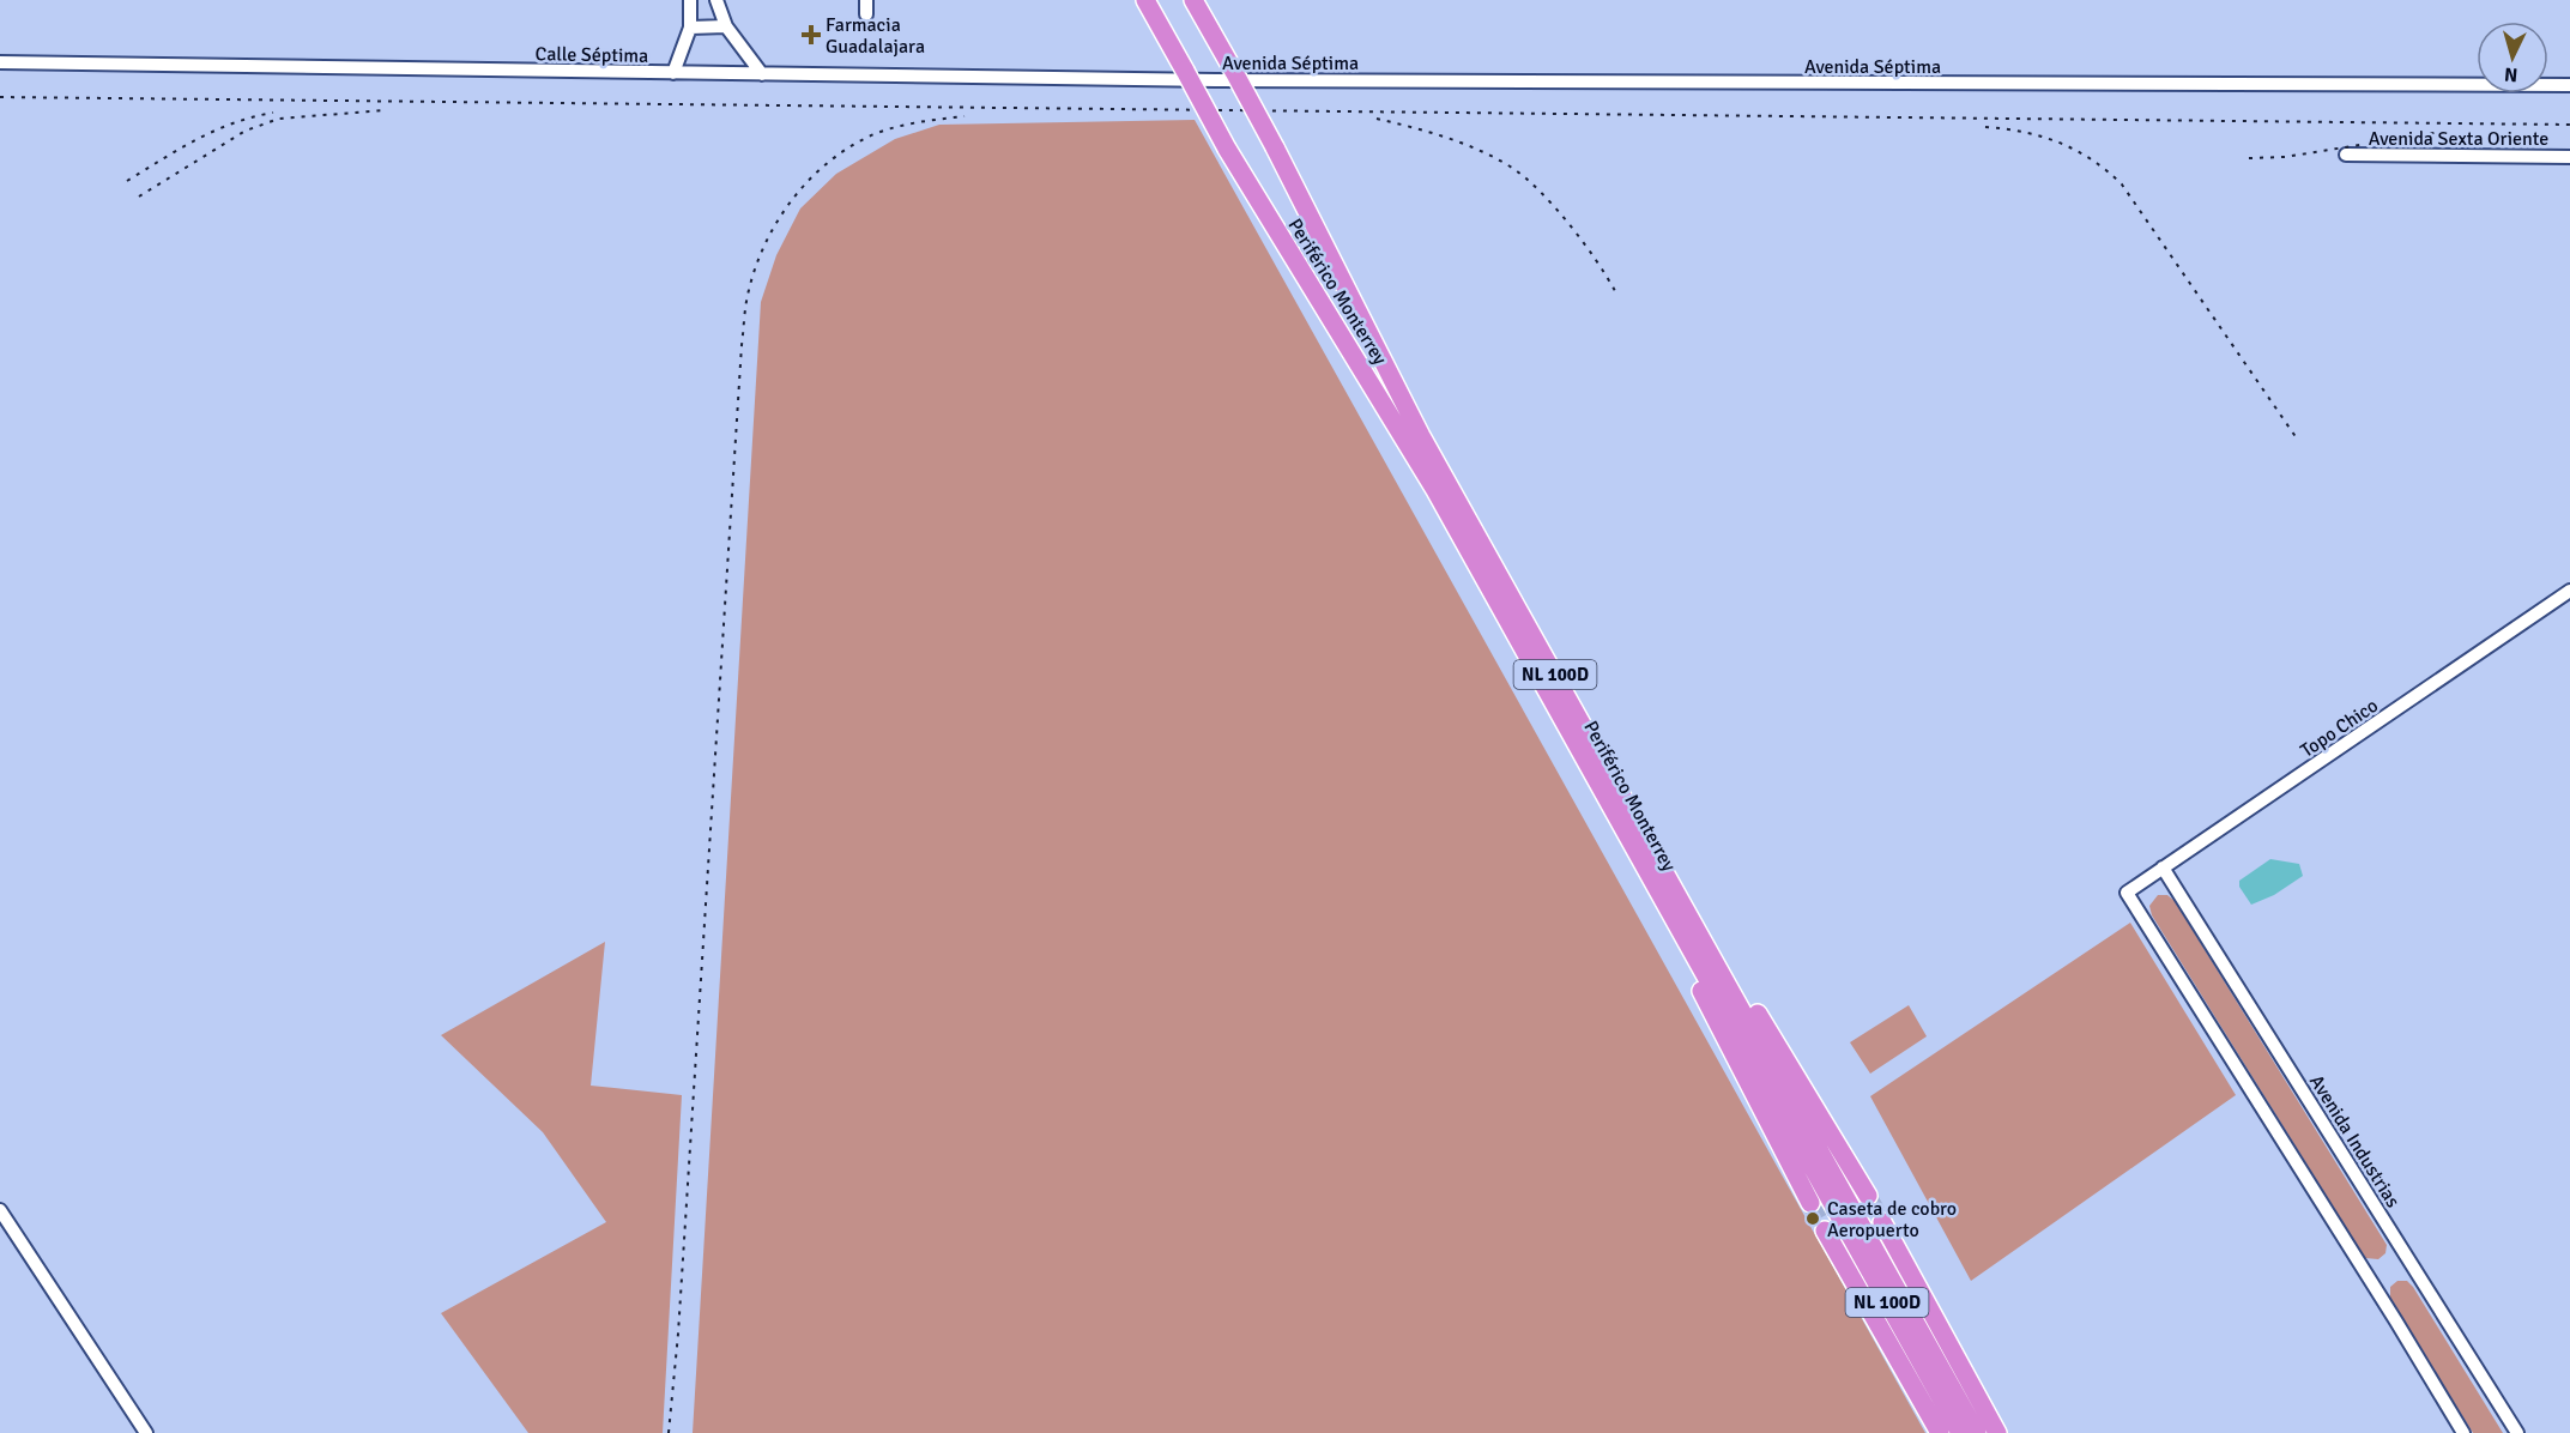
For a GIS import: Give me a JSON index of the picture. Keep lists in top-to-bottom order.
{
  "streets": {
    "highway": ["Periférico Monterrey", "NL 100D"],
    "street": [
      "Calle Séptima",
      "Avenida Séptima",
      "Avenida Sexta Oriente",
      "Topo Chico",
      "Avenida Industrias"
    ]
  },
  "crossings": [
    ["Calle Séptima", "Avenida Séptima"],
    ["Calle Séptima", "Periférico Monterrey"],
    ["Avenida Séptima", "Periférico Monterrey"],
    ["Topo Chico", "Avenida Industrias"]
  ],
  "places": {
    "health": ["Farmacia Guadalajara"],
    "other": ["Caseta de cobro Aeropuerto"]
  },
  "north": "bottom"
}
